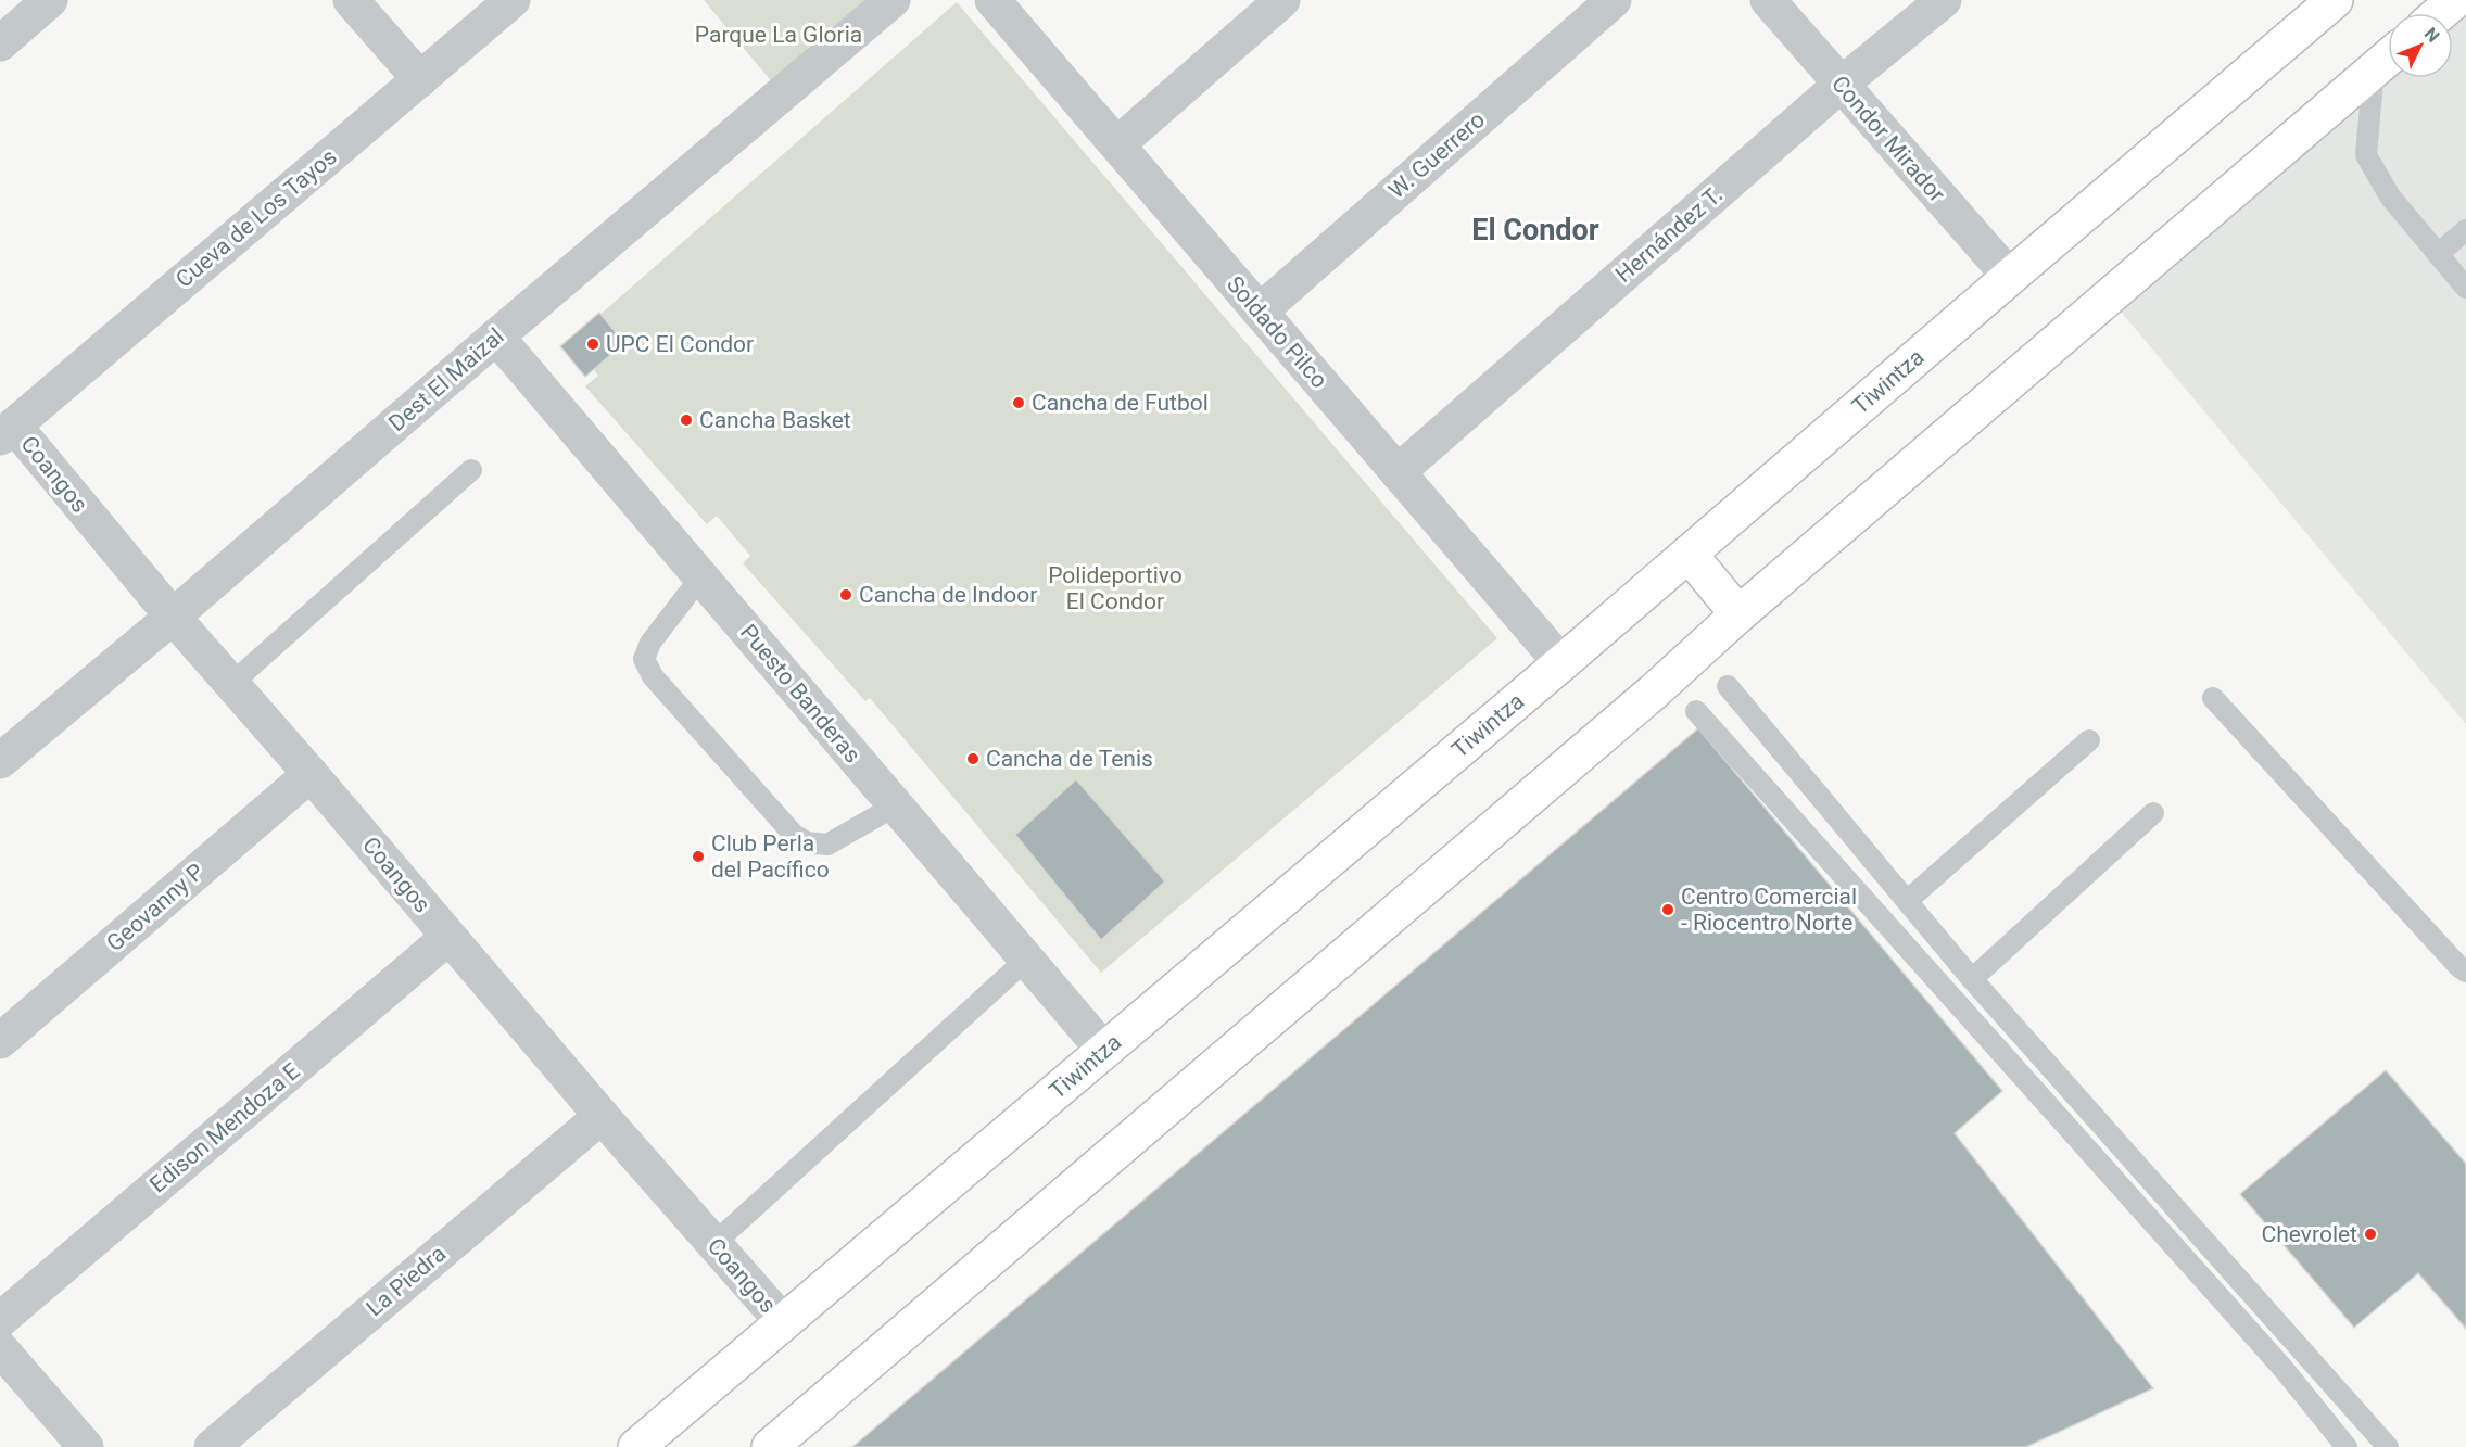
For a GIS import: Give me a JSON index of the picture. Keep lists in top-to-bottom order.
{
  "streets": {
    "street": [
      "Condor Mirador",
      "W. Guerrero",
      "Cueva de Los Tayos",
      "Hernández T.",
      "Soldado Pilco",
      "Dest El Maizal",
      "Tiwintza",
      "Coangos",
      "Puesto Banderas",
      "Geovanny P",
      "Edison Mendoza E",
      "La Piedra"
    ]
  },
  "crossings": [
    ["Condor Mirador", "Hernández T."],
    ["Condor Mirador", "Tiwintza"],
    ["W. Guerrero", "Soldado Pilco"],
    ["Cueva de Los Tayos", "Coangos"],
    ["Hernández T.", "Soldado Pilco"],
    ["Soldado Pilco", "Tiwintza"],
    ["Dest El Maizal", "Coangos"],
    ["Dest El Maizal", "Puesto Banderas"],
    ["Tiwintza", "Coangos"],
    ["Tiwintza", "Puesto Banderas"],
    ["Coangos", "Geovanny P"],
    ["Coangos", "Edison Mendoza E"],
    ["Coangos", "La Piedra"]
  ],
  "districts": ["El Condor"],
  "parks": ["Parque La Gloria", "Polideportivo El Condor"],
  "places": [
    "UPC El Condor",
    "Cancha de Futbol",
    "Cancha Basket",
    "Cancha de Indoor",
    "Cancha de Tenis",
    "Club Perla del Pacífico",
    "Centro Comercial - Riocentro Norte",
    "Chevrolet"
  ],
  "north": "top right"
}
